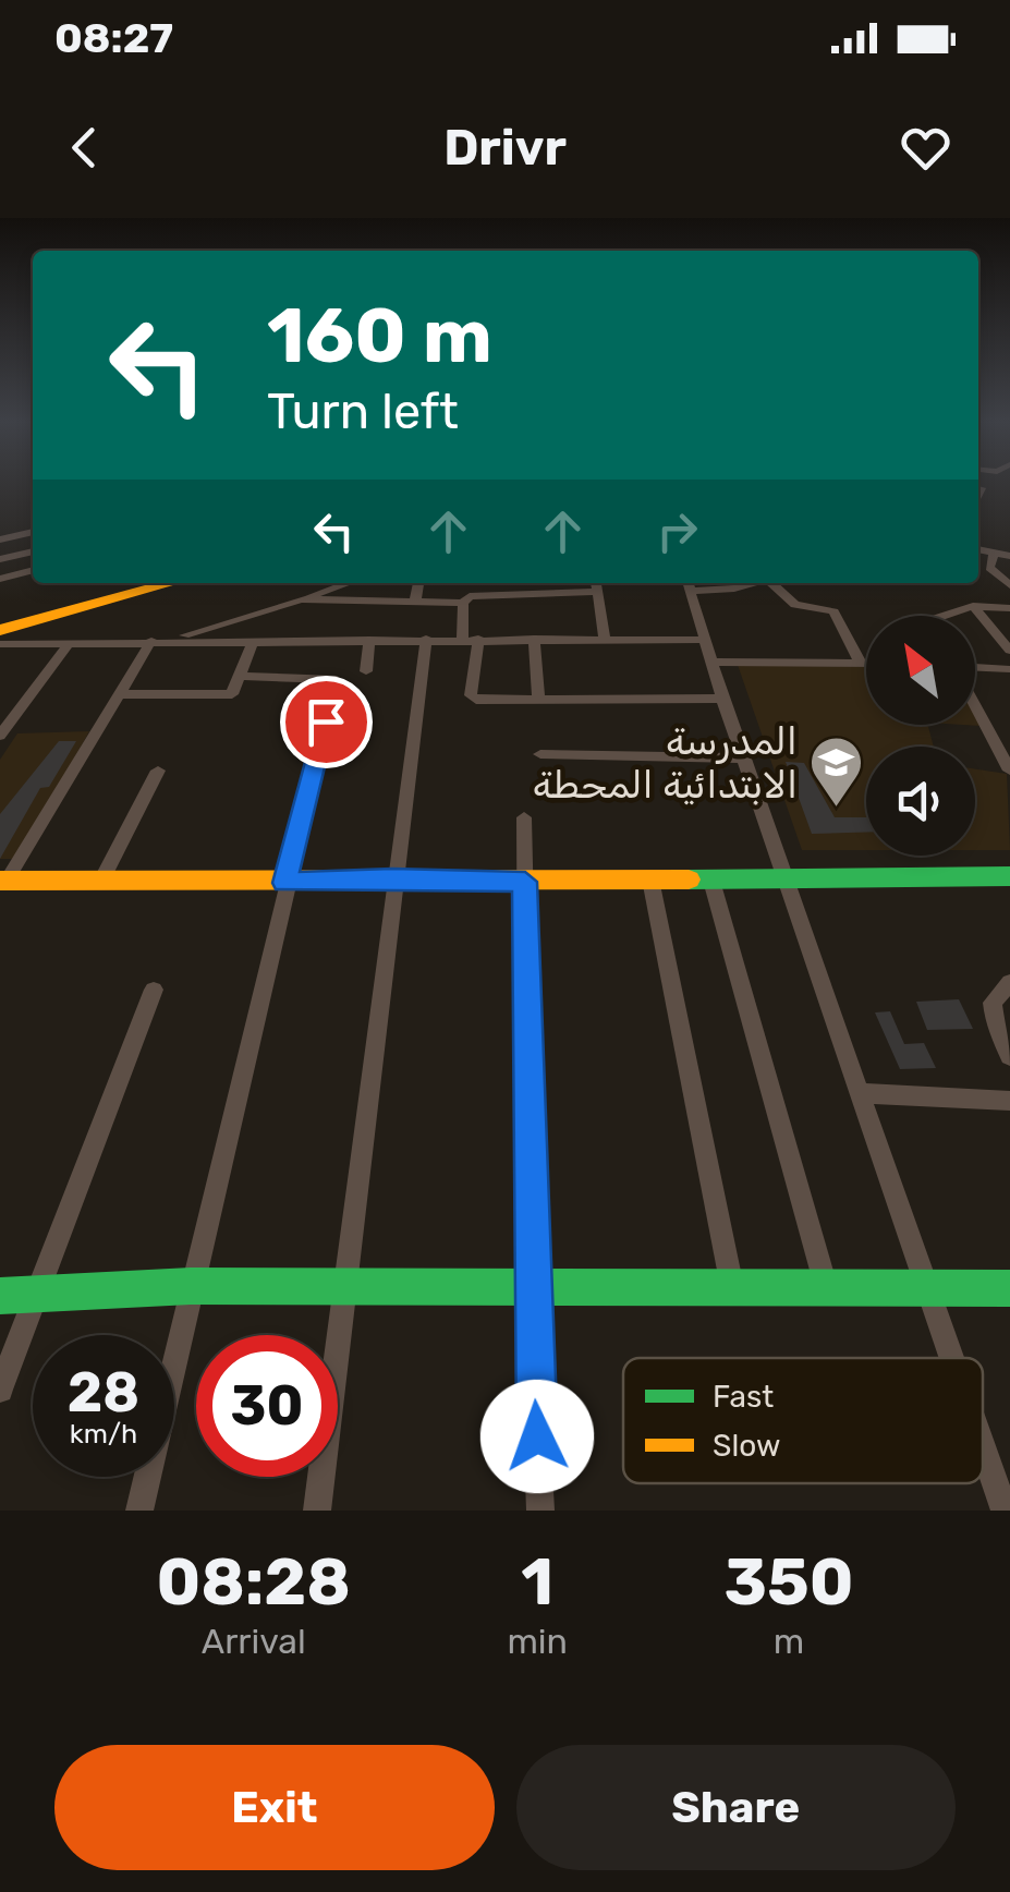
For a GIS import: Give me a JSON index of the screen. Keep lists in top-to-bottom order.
{
  "places": {
    "school or university": ["المدرسة الابتدائية المحطة"]
  },
  "legend": ["Fast", "Slow"],
  "north": "top left",
  "page": {
    "status": "08:27",
    "header": "Drivr",
    "turn": ["160 m", "Turn left"],
    "speed": "28 km/h",
    "limit": "30",
    "eta": [
      "08:28",
      "Arrival",
      "1",
      "min",
      "350",
      "m"
    ],
    "buttons": ["Exit", "Share"]
  }
}
